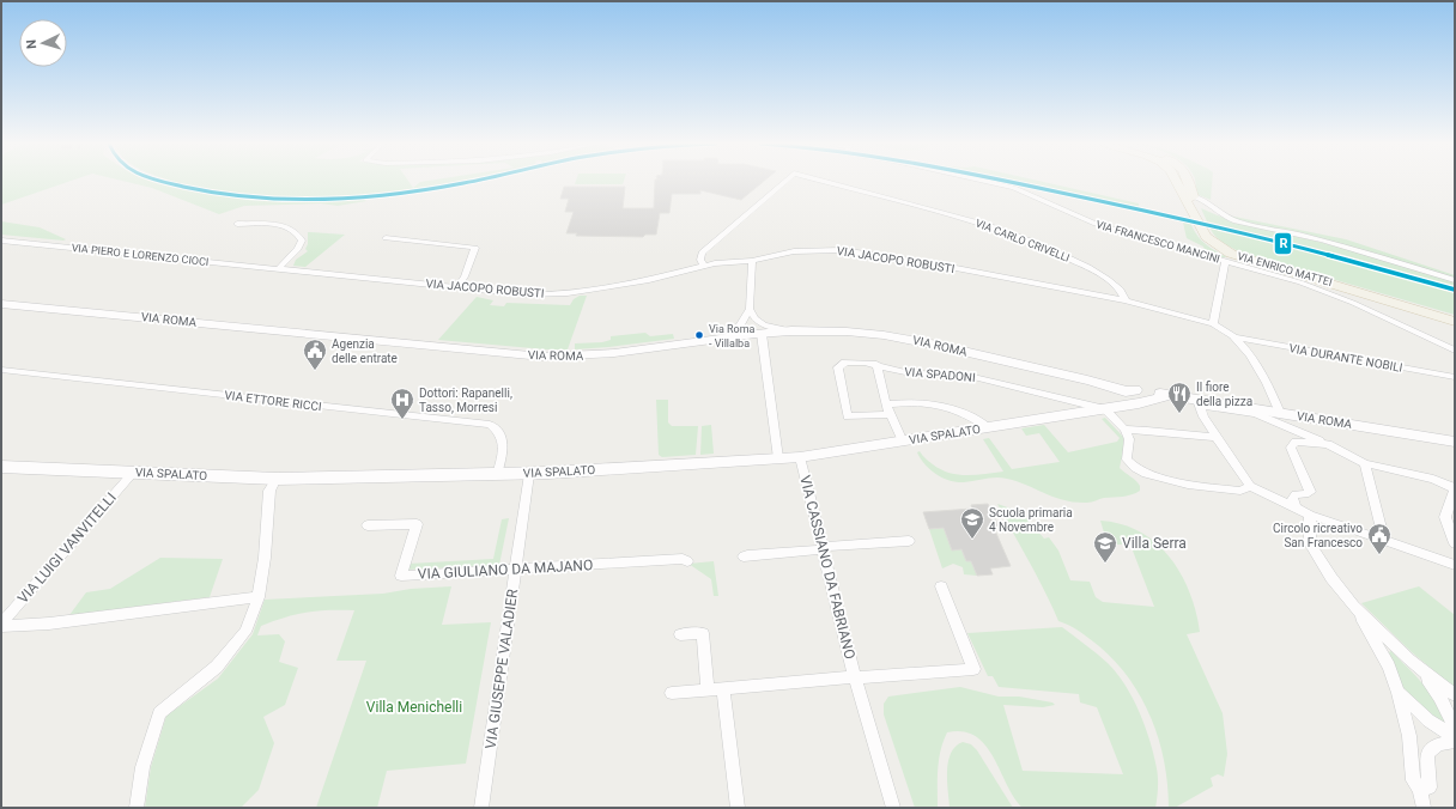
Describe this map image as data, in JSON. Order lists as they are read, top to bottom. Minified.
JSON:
{"streets":{"main road":["VIA ENRICO MATTEI","VIA ROMA","VIA SPALATO"],"street":["VIA CARLO CRIVELLI","VIA FRANCESCO MANCINI","VIA PIERO E LORENZO CIOCI","VIA JACOPO ROBUSTI","VIA DURANTE NOBILI","VIA SPADONI","VIA ETTORE RICCI","VIA LUIGI VANVITELLI","VIA CASSIANO DA FABRIANO","VIA GIULIANO DA MAJANO","VIA GIUSEPPE VALADIER"]},"crossings":[["VIA CARLO CRIVELLI","VIA JACOPO ROBUSTI"],["VIA FRANCESCO MANCINI","VIA JACOPO ROBUSTI"],["VIA PIERO E LORENZO CIOCI","VIA JACOPO ROBUSTI"],["VIA JACOPO ROBUSTI","VIA ROMA"],["VIA JACOPO ROBUSTI","VIA DURANTE NOBILI"],["VIA ROMA","VIA SPALATO"],["VIA SPADONI","VIA SPALATO"],["VIA ETTORE RICCI","VIA SPALATO"],["VIA SPALATO","VIA LUIGI VANVITELLI"],["VIA SPALATO","VIA CASSIANO DA FABRIANO"],["VIA SPALATO","VIA GIUSEPPE VALADIER"],["VIA GIULIANO DA MAJANO","VIA GIUSEPPE VALADIER"]],"parks":["Villa Menichelli"],"places":{"other":["Via Roma - Villalba"],"public building":["Agenzia delle entrate","Circolo ricreativo San Francesco"],"restaurant":["Il fiore della pizza"],"hospital":["Dottori: Rapanelli, Tasso, Morresi"],"school or university":["Scuola primaria 4 Novembre","Villa Serra"]},"lines":["transit line R"],"north":"left"}
